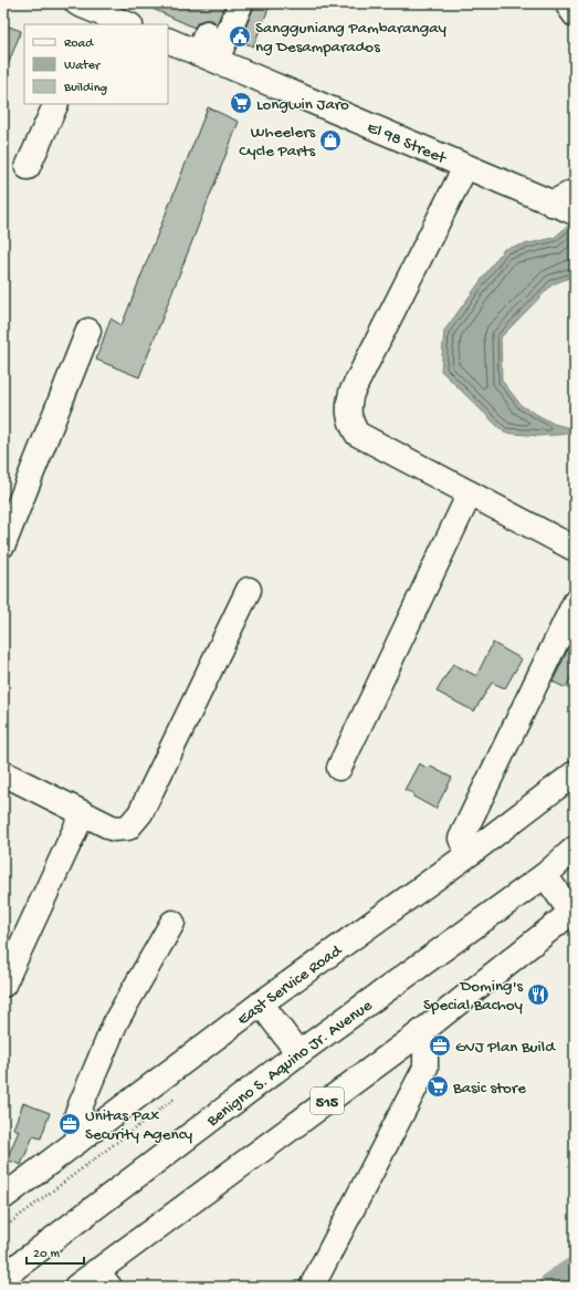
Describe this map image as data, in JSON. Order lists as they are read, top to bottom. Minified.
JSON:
{"streets":{"main road":["El 98 Street","East Service Road","Benigno S. Aquino Jr. Avenue","515"]},"places":{"public building":["Sangguniang Pambarangay ng Desamparados"],"supermarket":["Longwin Jaro","Basic store"],"shop":["Wheelers Cycle Parts"],"restaurant":["Doming's Special Bachoy"],"office":["GVJ Plan Build","Unitas Pax Security Agency"]},"legend":["Road","Water","Building"],"scale_bar":"20 m"}
